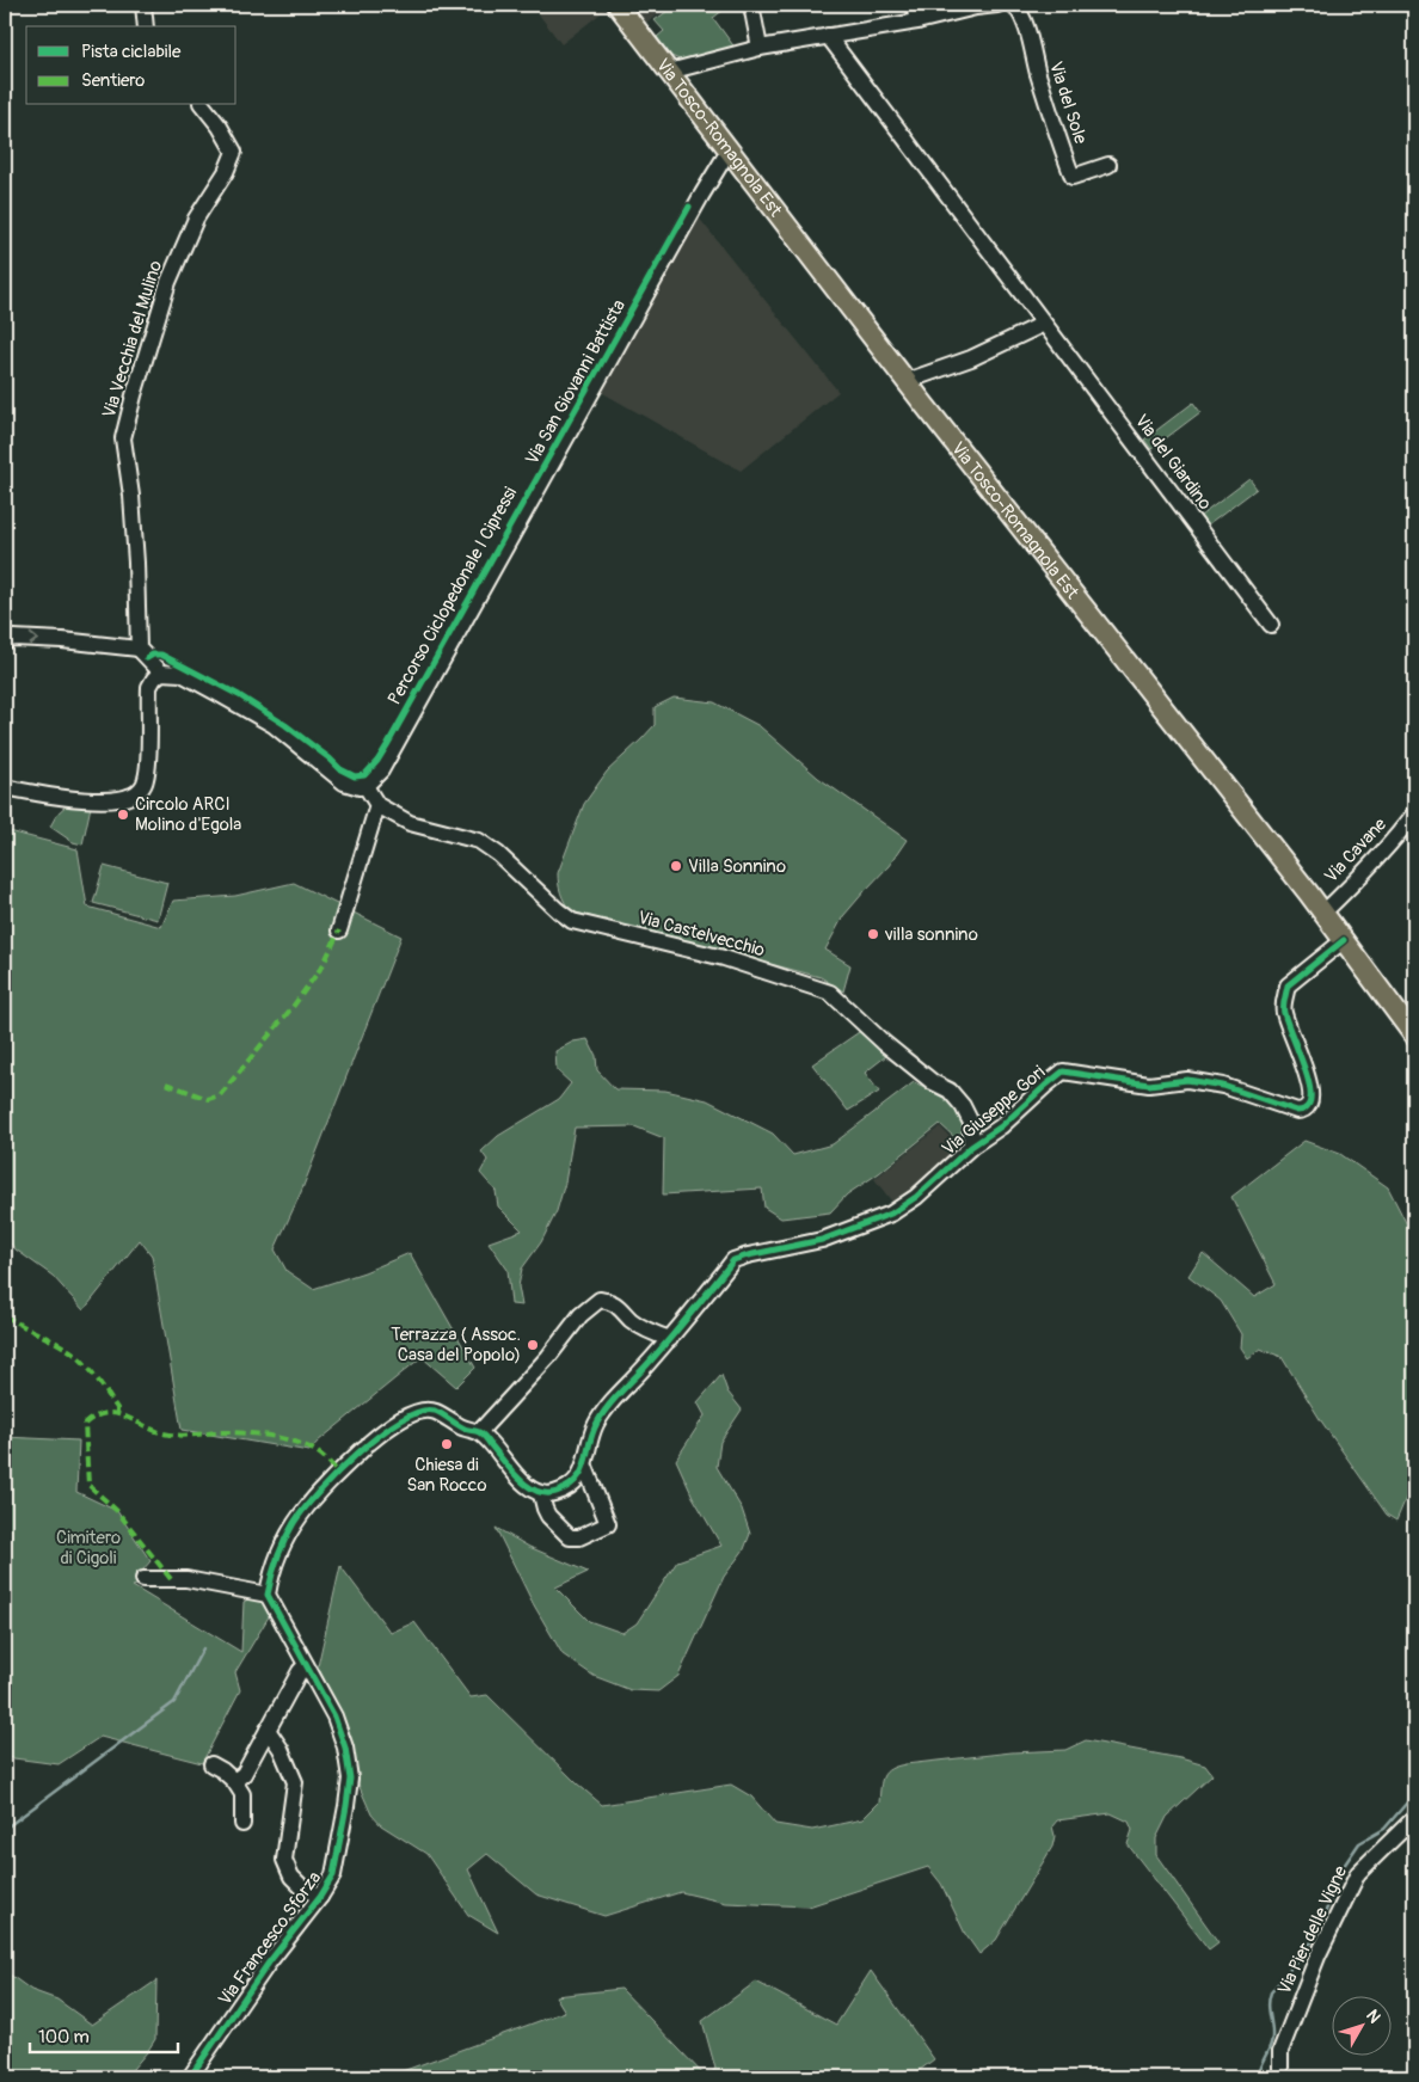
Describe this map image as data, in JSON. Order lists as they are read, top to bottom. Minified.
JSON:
{"streets":{"main road":["Via Tosco-Romagnola Est"],"street":["Via del Sole","Via Vecchia del Mulino","Via San Giovanni Battista","Via del Giardino","Via Cavane","Via Castelvecchio","Via Giuseppe Gori","Via Pier delle Vigne","Via Francesco Sforza"],"cycle path":["Percorso Ciclopedonale I Cipressi"]},"crossings":[["Via Tosco-Romagnola Est","Via San Giovanni Battista"],["Via Tosco-Romagnola Est","Via Cavane"],["Via Tosco-Romagnola Est","Via Giuseppe Gori"],["Via San Giovanni Battista","Via Castelvecchio"],["Via Castelvecchio","Via Giuseppe Gori"]],"parks":["Cimitero di Cigoli"],"places":["Circolo ARCI Molino d'Egola","Villa Sonnino","villa sonnino","Terrazza ( Assoc. Casa del Popolo)","Chiesa di San Rocco"],"legend":["Pista ciclabile","Sentiero"],"scale_bar":"100 m","north":"top right"}
